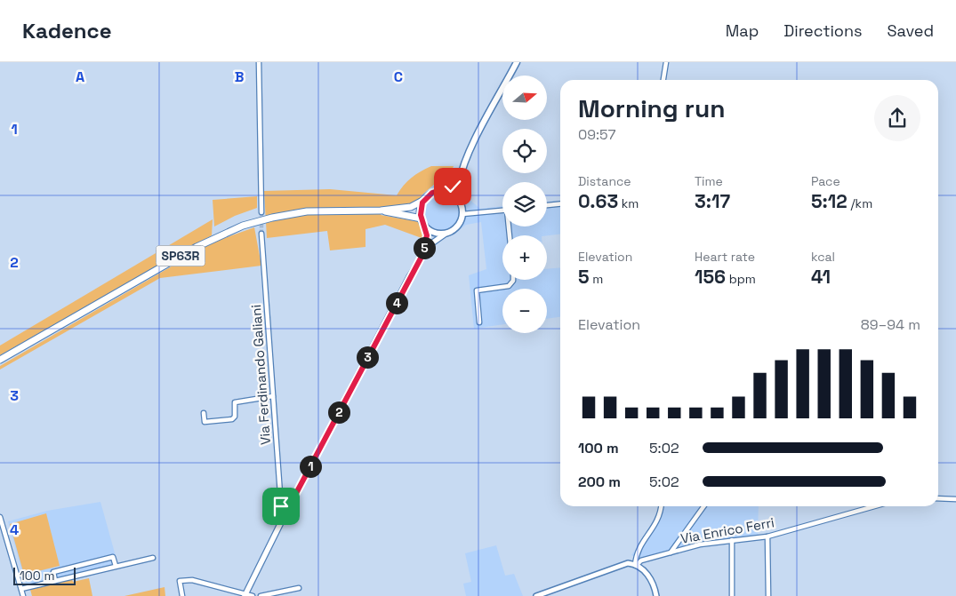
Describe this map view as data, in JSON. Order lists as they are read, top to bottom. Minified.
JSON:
{"streets":{"highway":["SP63R"],"street":["Via Ferdinando Galiani","Via Enrico Ferri"]},"scale_bar":"100 m","north":"right","page":{"header":"Kadence","nav":["Map","Directions","Saved"],"map_buttons":["+","−"],"heading":["Morning run","09:57"],"stats":[["Distance","0.63 km"],["Time","3:17"],["Pace","5:12 /km"],["Elevation","5 m"],["Heart rate","156 bpm"],["kcal","41"]],"pins":["5","4","3","2","1"],"chart":["Elevation","89–94 m"],"list":[{"name":"100 m","note":"5:02"},{"name":"200 m","note":"5:02"}],"scale":"100 m"},"grid":{"columns":["A","B","C"],"rows":["1","2","3","4"]}}
